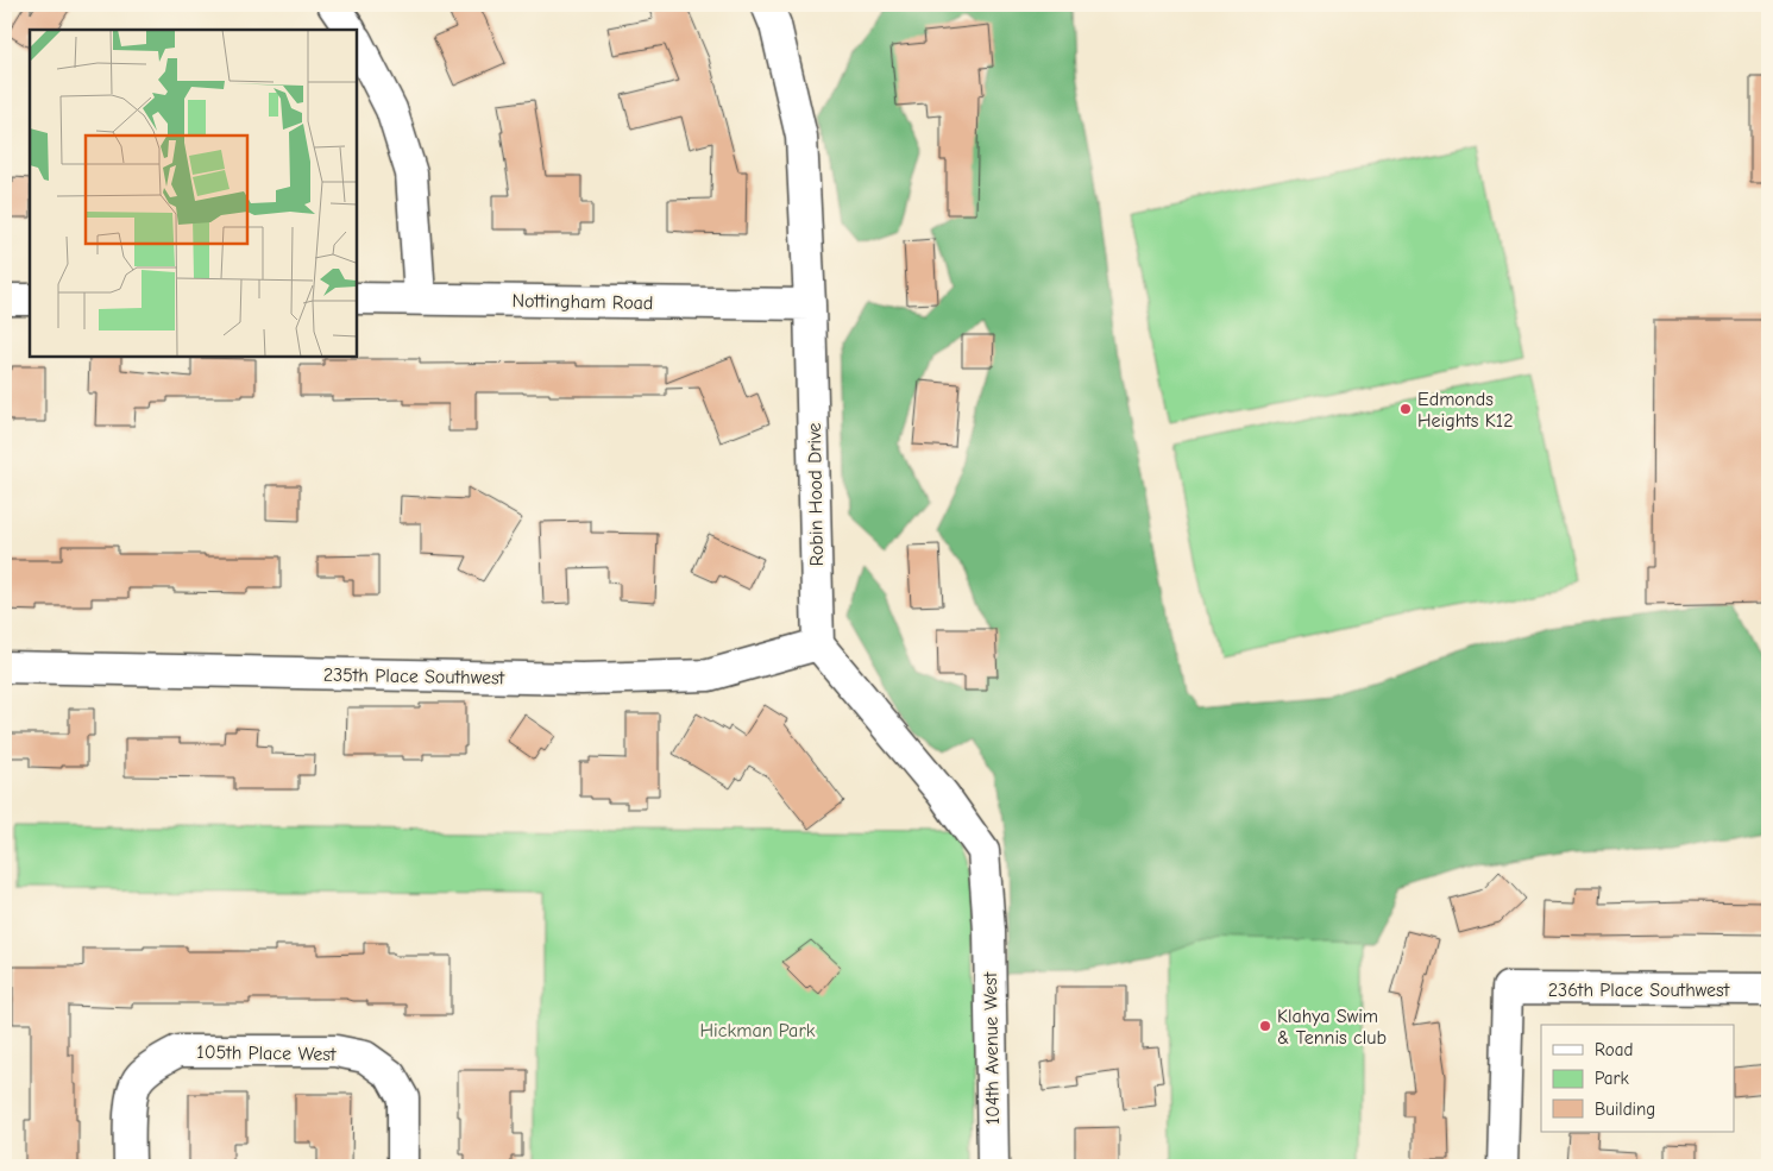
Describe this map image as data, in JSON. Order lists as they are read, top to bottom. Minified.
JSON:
{"streets":{"street":["Nottingham Road","Robin Hood Drive","235th Place Southwest","236th Place Southwest","104th Avenue West","105th Place West"]},"crossings":[["Nottingham Road","Robin Hood Drive"],["Robin Hood Drive","235th Place Southwest"],["Robin Hood Drive","104th Avenue West"],["235th Place Southwest","104th Avenue West"]],"parks":["Hickman Park"],"places":["Edmonds Heights K12","Klahya Swim & Tennis club"],"legend":["Road","Park","Building"]}
